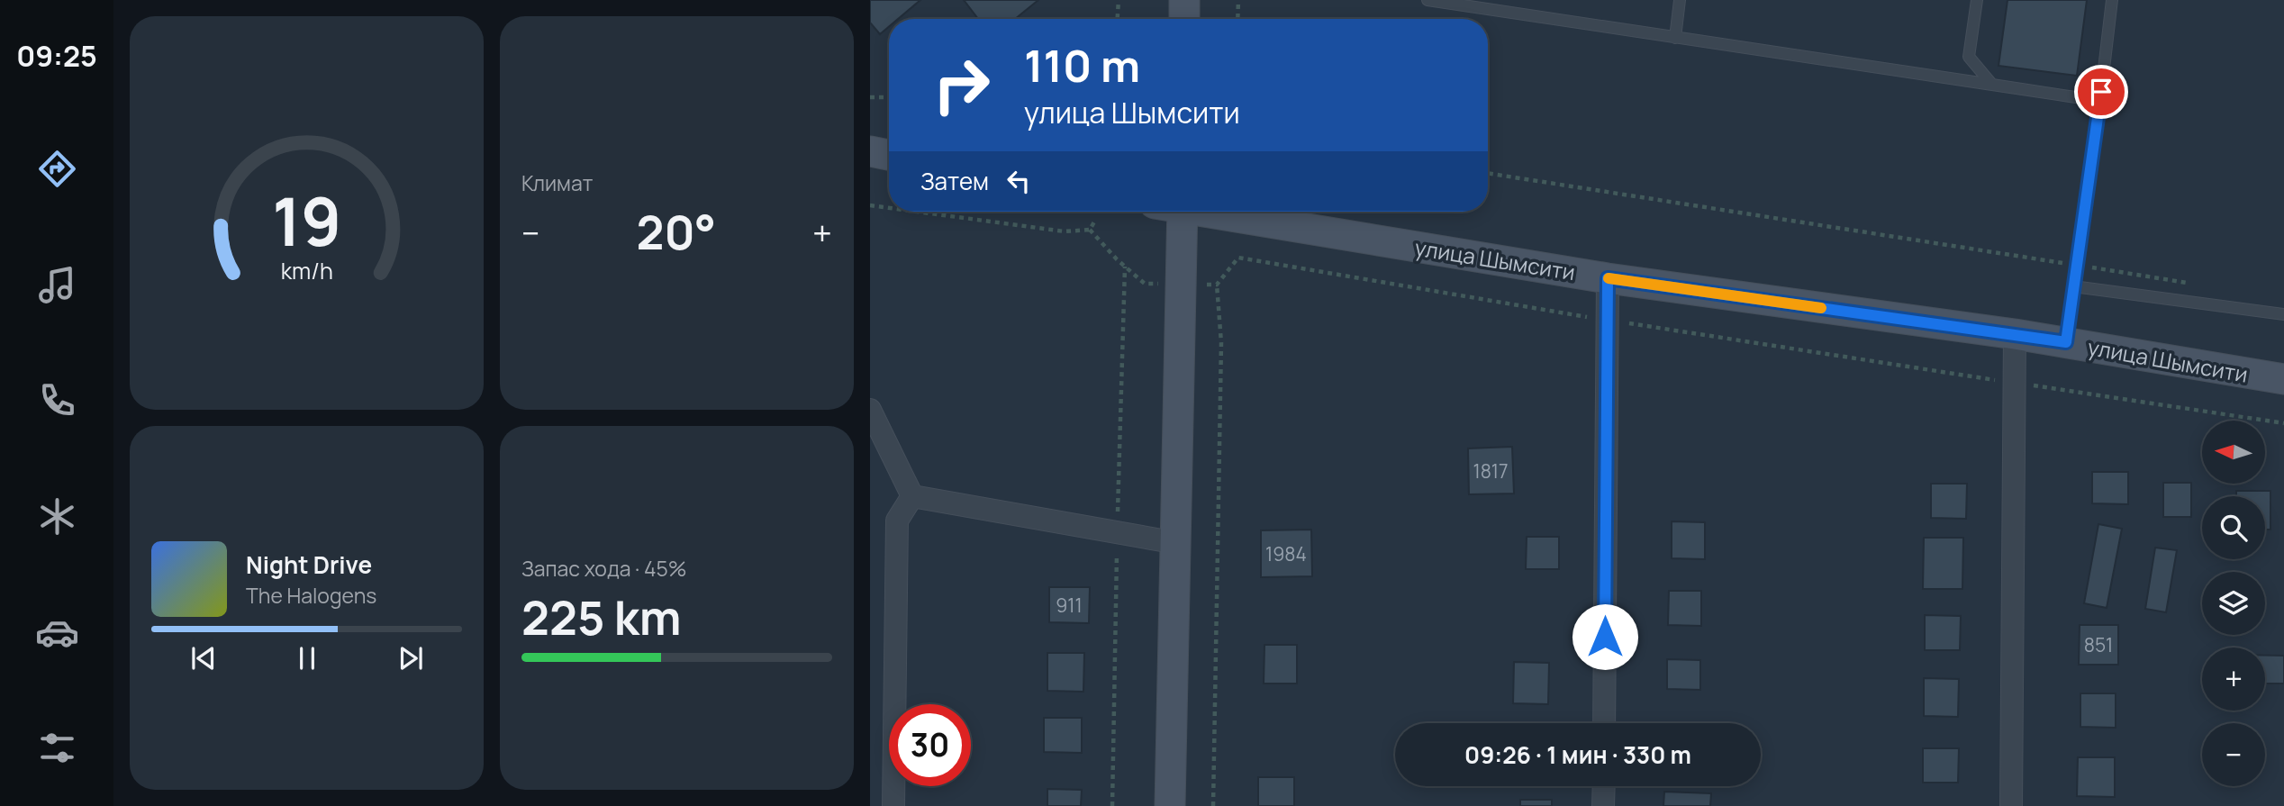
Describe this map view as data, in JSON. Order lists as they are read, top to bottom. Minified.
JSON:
{"streets":{"main road":["улица Шымсити"]},"house_numbers":["1817","1984","911","851"],"north":"left","page":{"tabs":"09:25","tile":["Климат",["Запас хода · 45%","225 km"]],"turn":["110 m","улица Шымсити"],"then":"Затем","heat":["−","20°","+"],"map_buttons":["+","−"],"song":["Night Drive","The Halogens"],"limit":"30","trip":"09:26 · 1 мин · 330 m","gauge":["19","km/h"]}}
